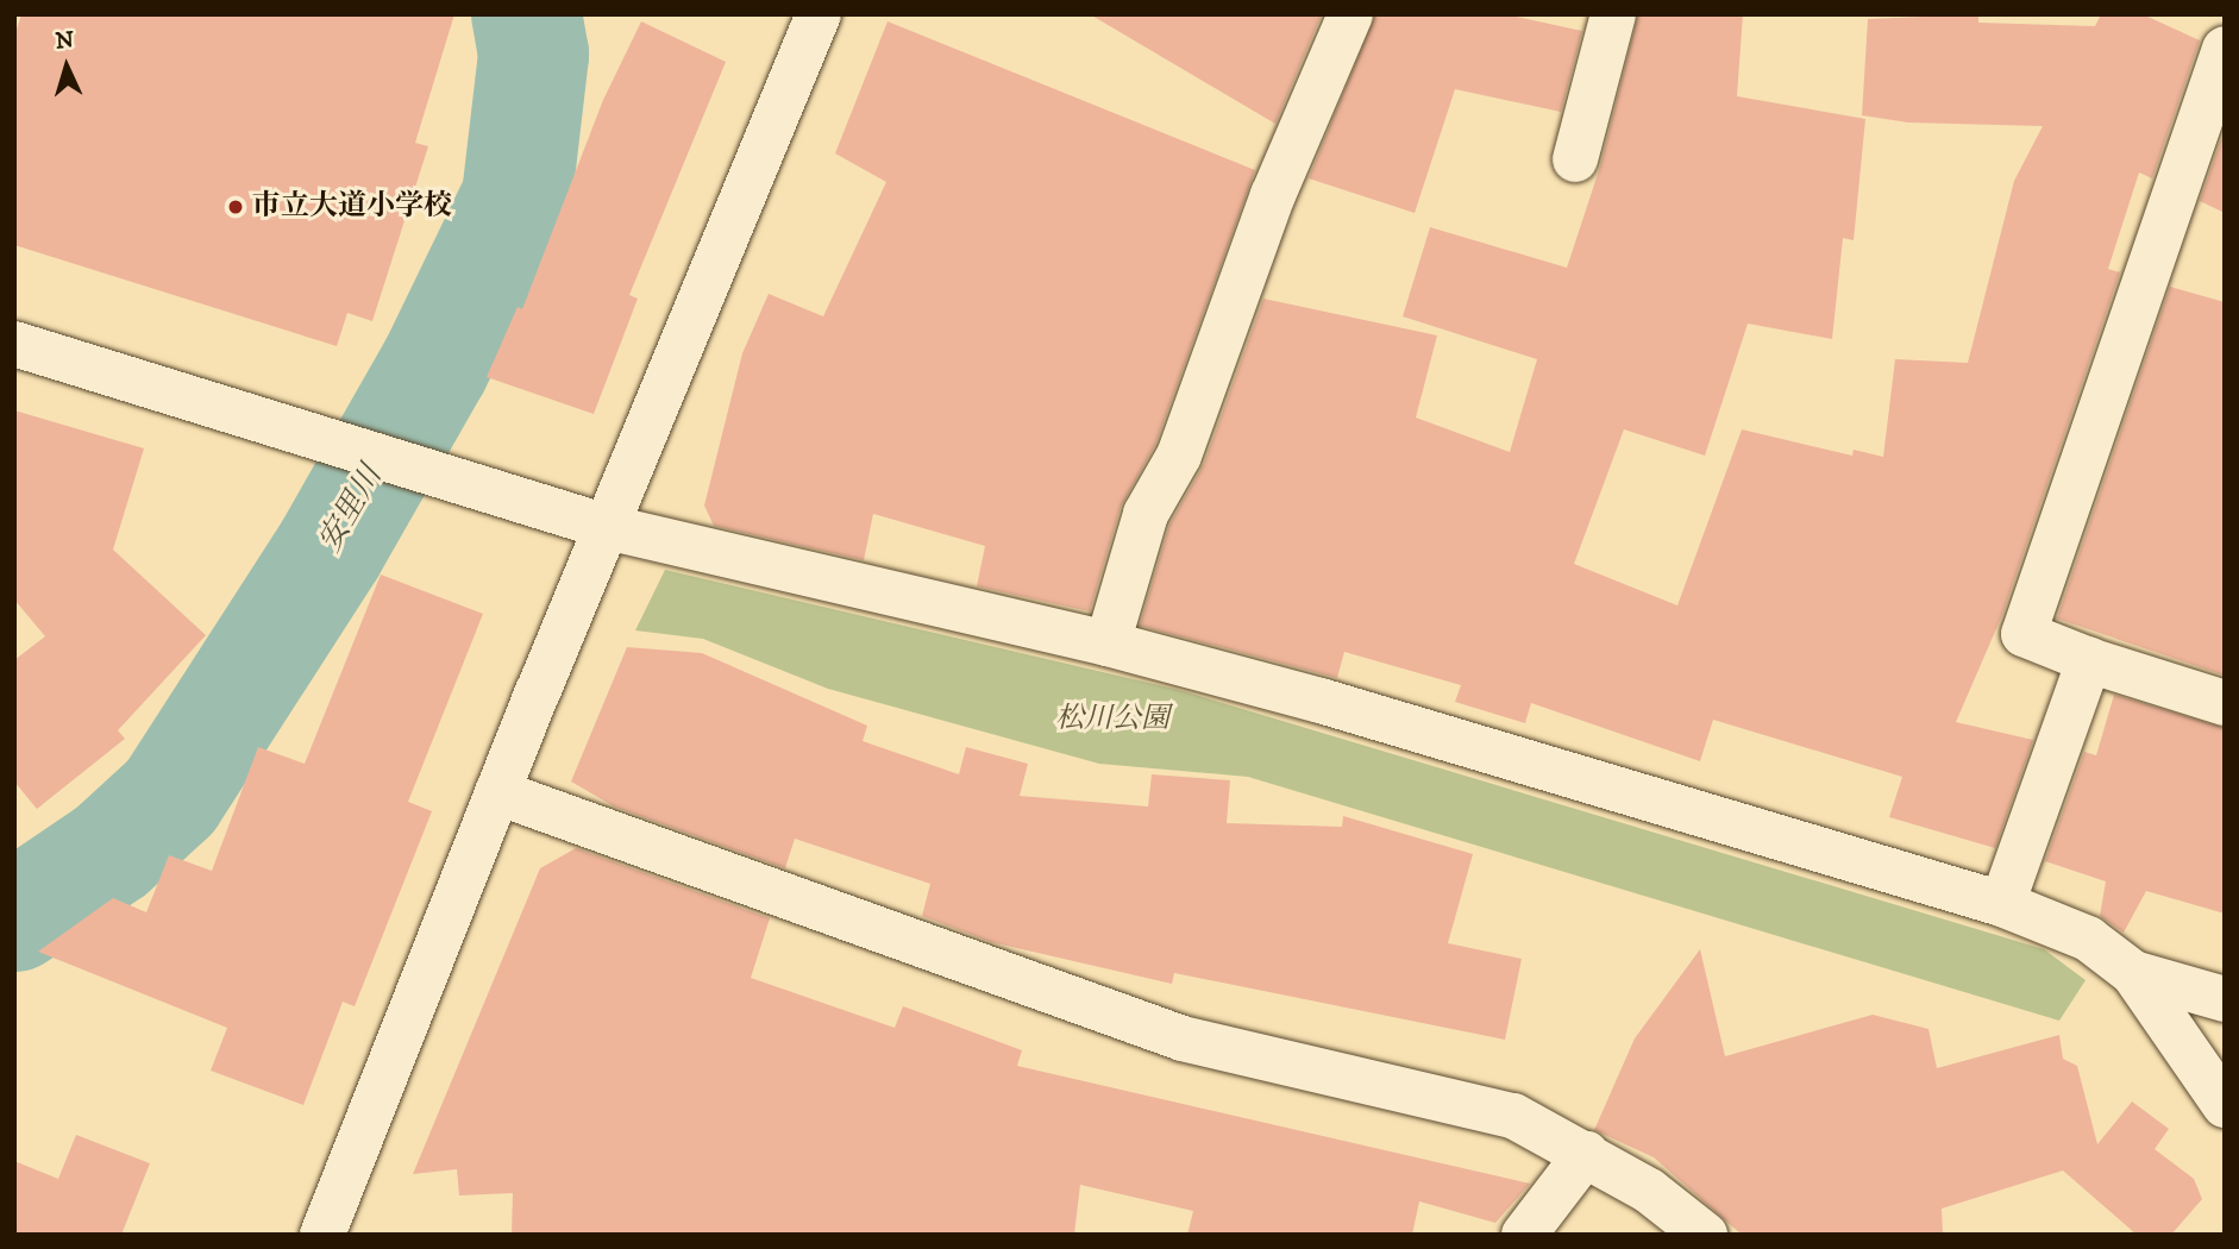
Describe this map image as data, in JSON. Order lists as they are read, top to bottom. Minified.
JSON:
{"water":["安里川"],"parks":["松川公園"],"places":["市立大道小学校"],"north":"top"}
